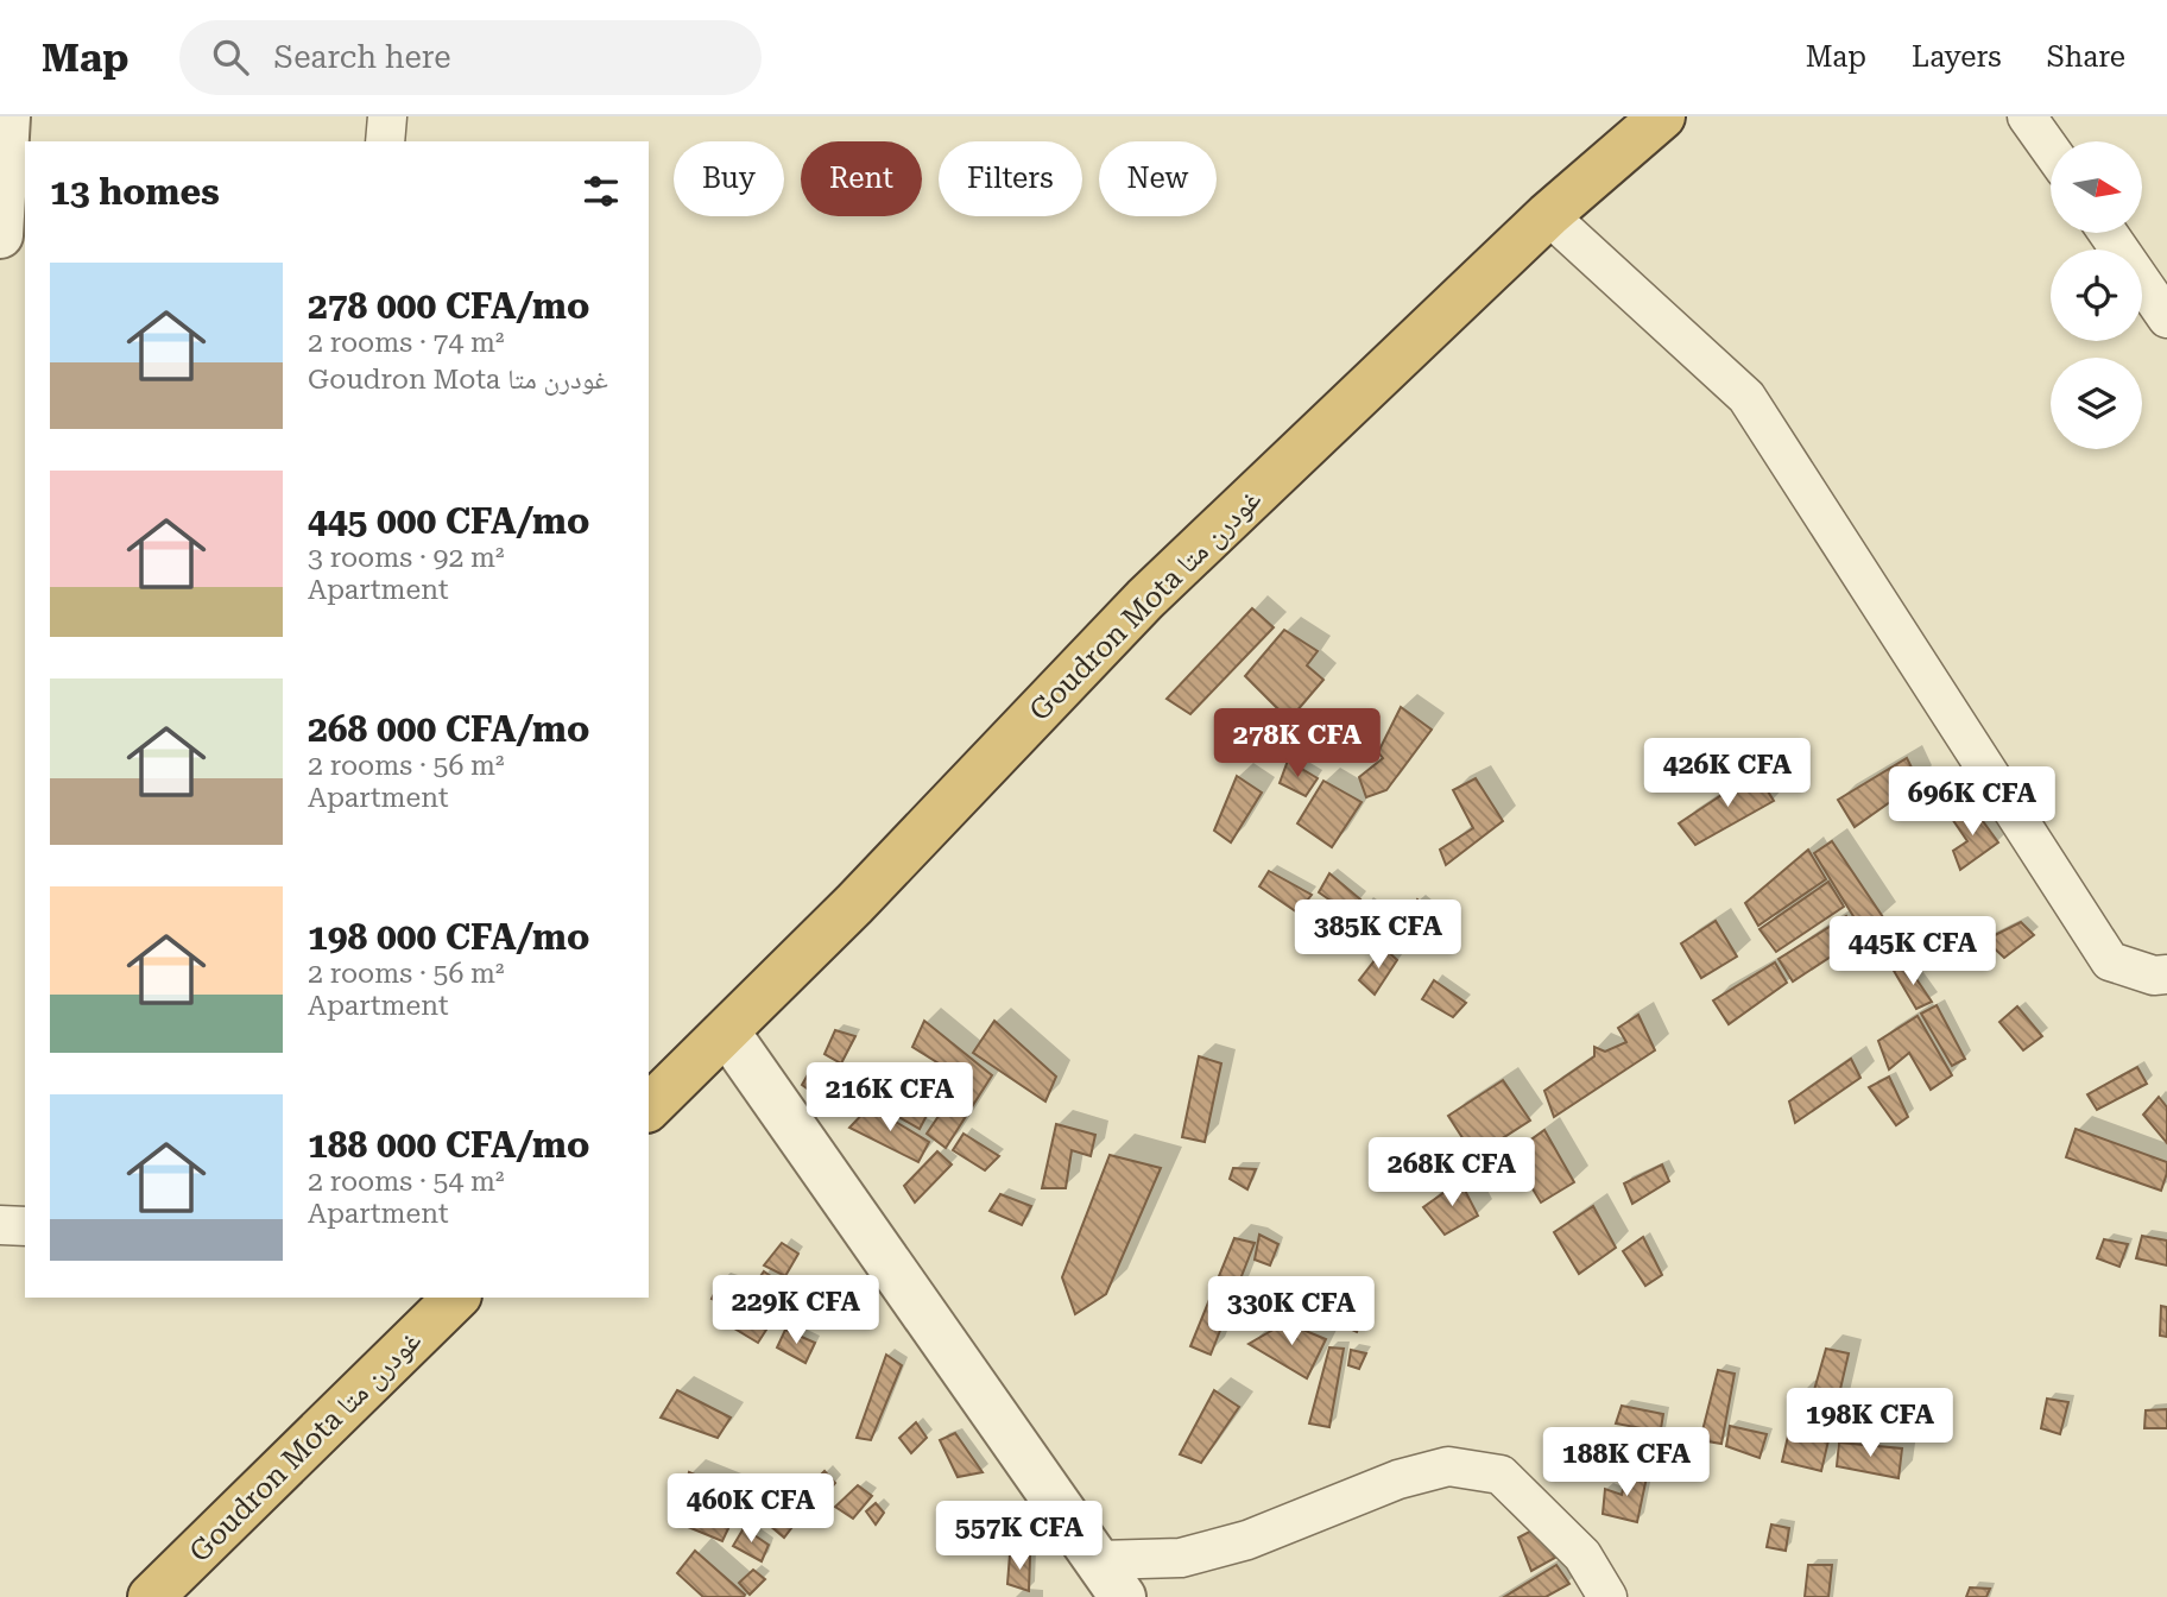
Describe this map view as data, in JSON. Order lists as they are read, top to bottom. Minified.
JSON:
{"streets":{"highway":["Goudron Mota غودرن متا"]},"north":"right","page":{"header":"Map","search":"Search here","nav":["Map","Layers","Share"],"chip":["Buy","Rent","Filters","New"],"heading":"13 homes","list":[{"name":"278 000 CFA/mo","note":"2 rooms · 74 m² · Goudron Mota غودرن متا"},{"name":"445 000 CFA/mo","note":"3 rooms · 92 m² · Apartment"},{"name":"268 000 CFA/mo","note":"2 rooms · 56 m² · Apartment"},{"name":"198 000 CFA/mo","note":"2 rooms · 56 m² · Apartment"},{"name":"188 000 CFA/mo","note":"2 rooms · 54 m² · Apartment"}],"price":["278K CFA","426K CFA","696K CFA","385K CFA","445K CFA","216K CFA","268K CFA","229K CFA","330K CFA","198K CFA","188K CFA","460K CFA","557K CFA"]}}
